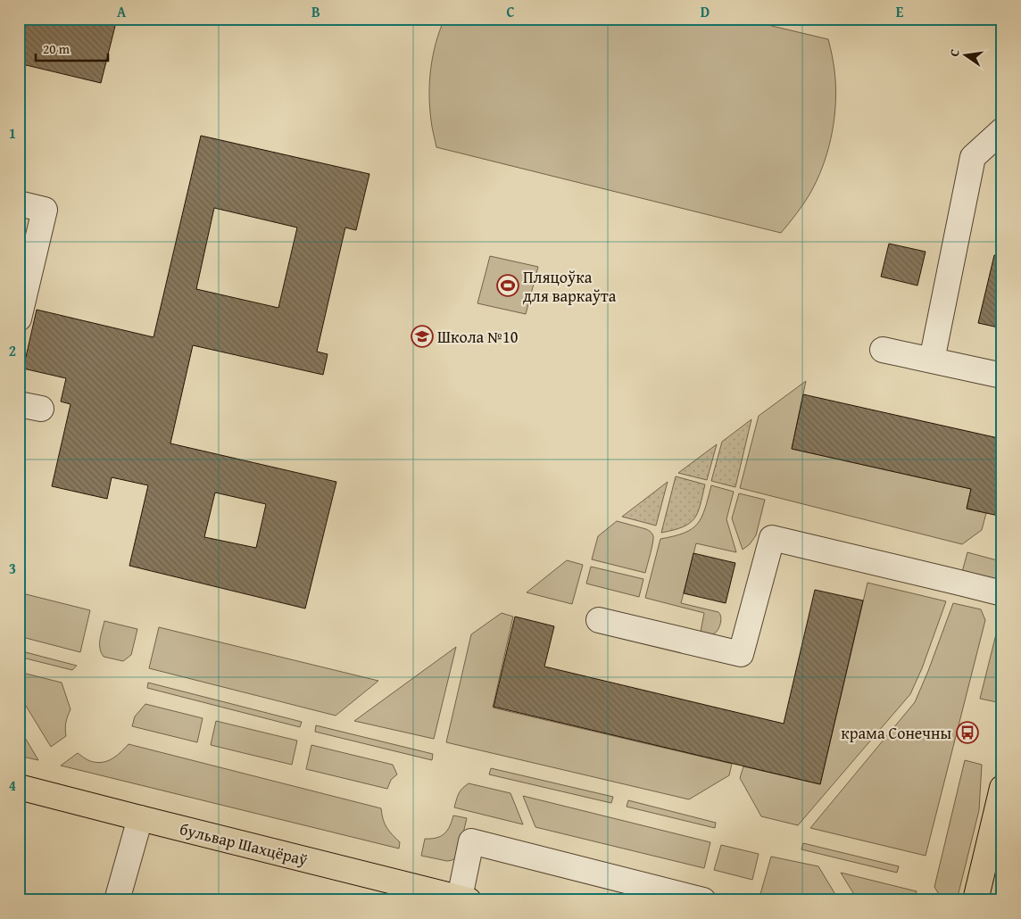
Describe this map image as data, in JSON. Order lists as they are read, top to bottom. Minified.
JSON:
{"streets":{"main road":["бульвар Шахцёраў"]},"places":{"sports":["Пляцоўка для варкаўта"],"school or university":["Школа №10"],"bus stop":["крама Сонечны"]},"scale_bar":"20 m","north":"left","grid":{"columns":["A","B","C","D","E"],"rows":["1","2","3","4"]}}
